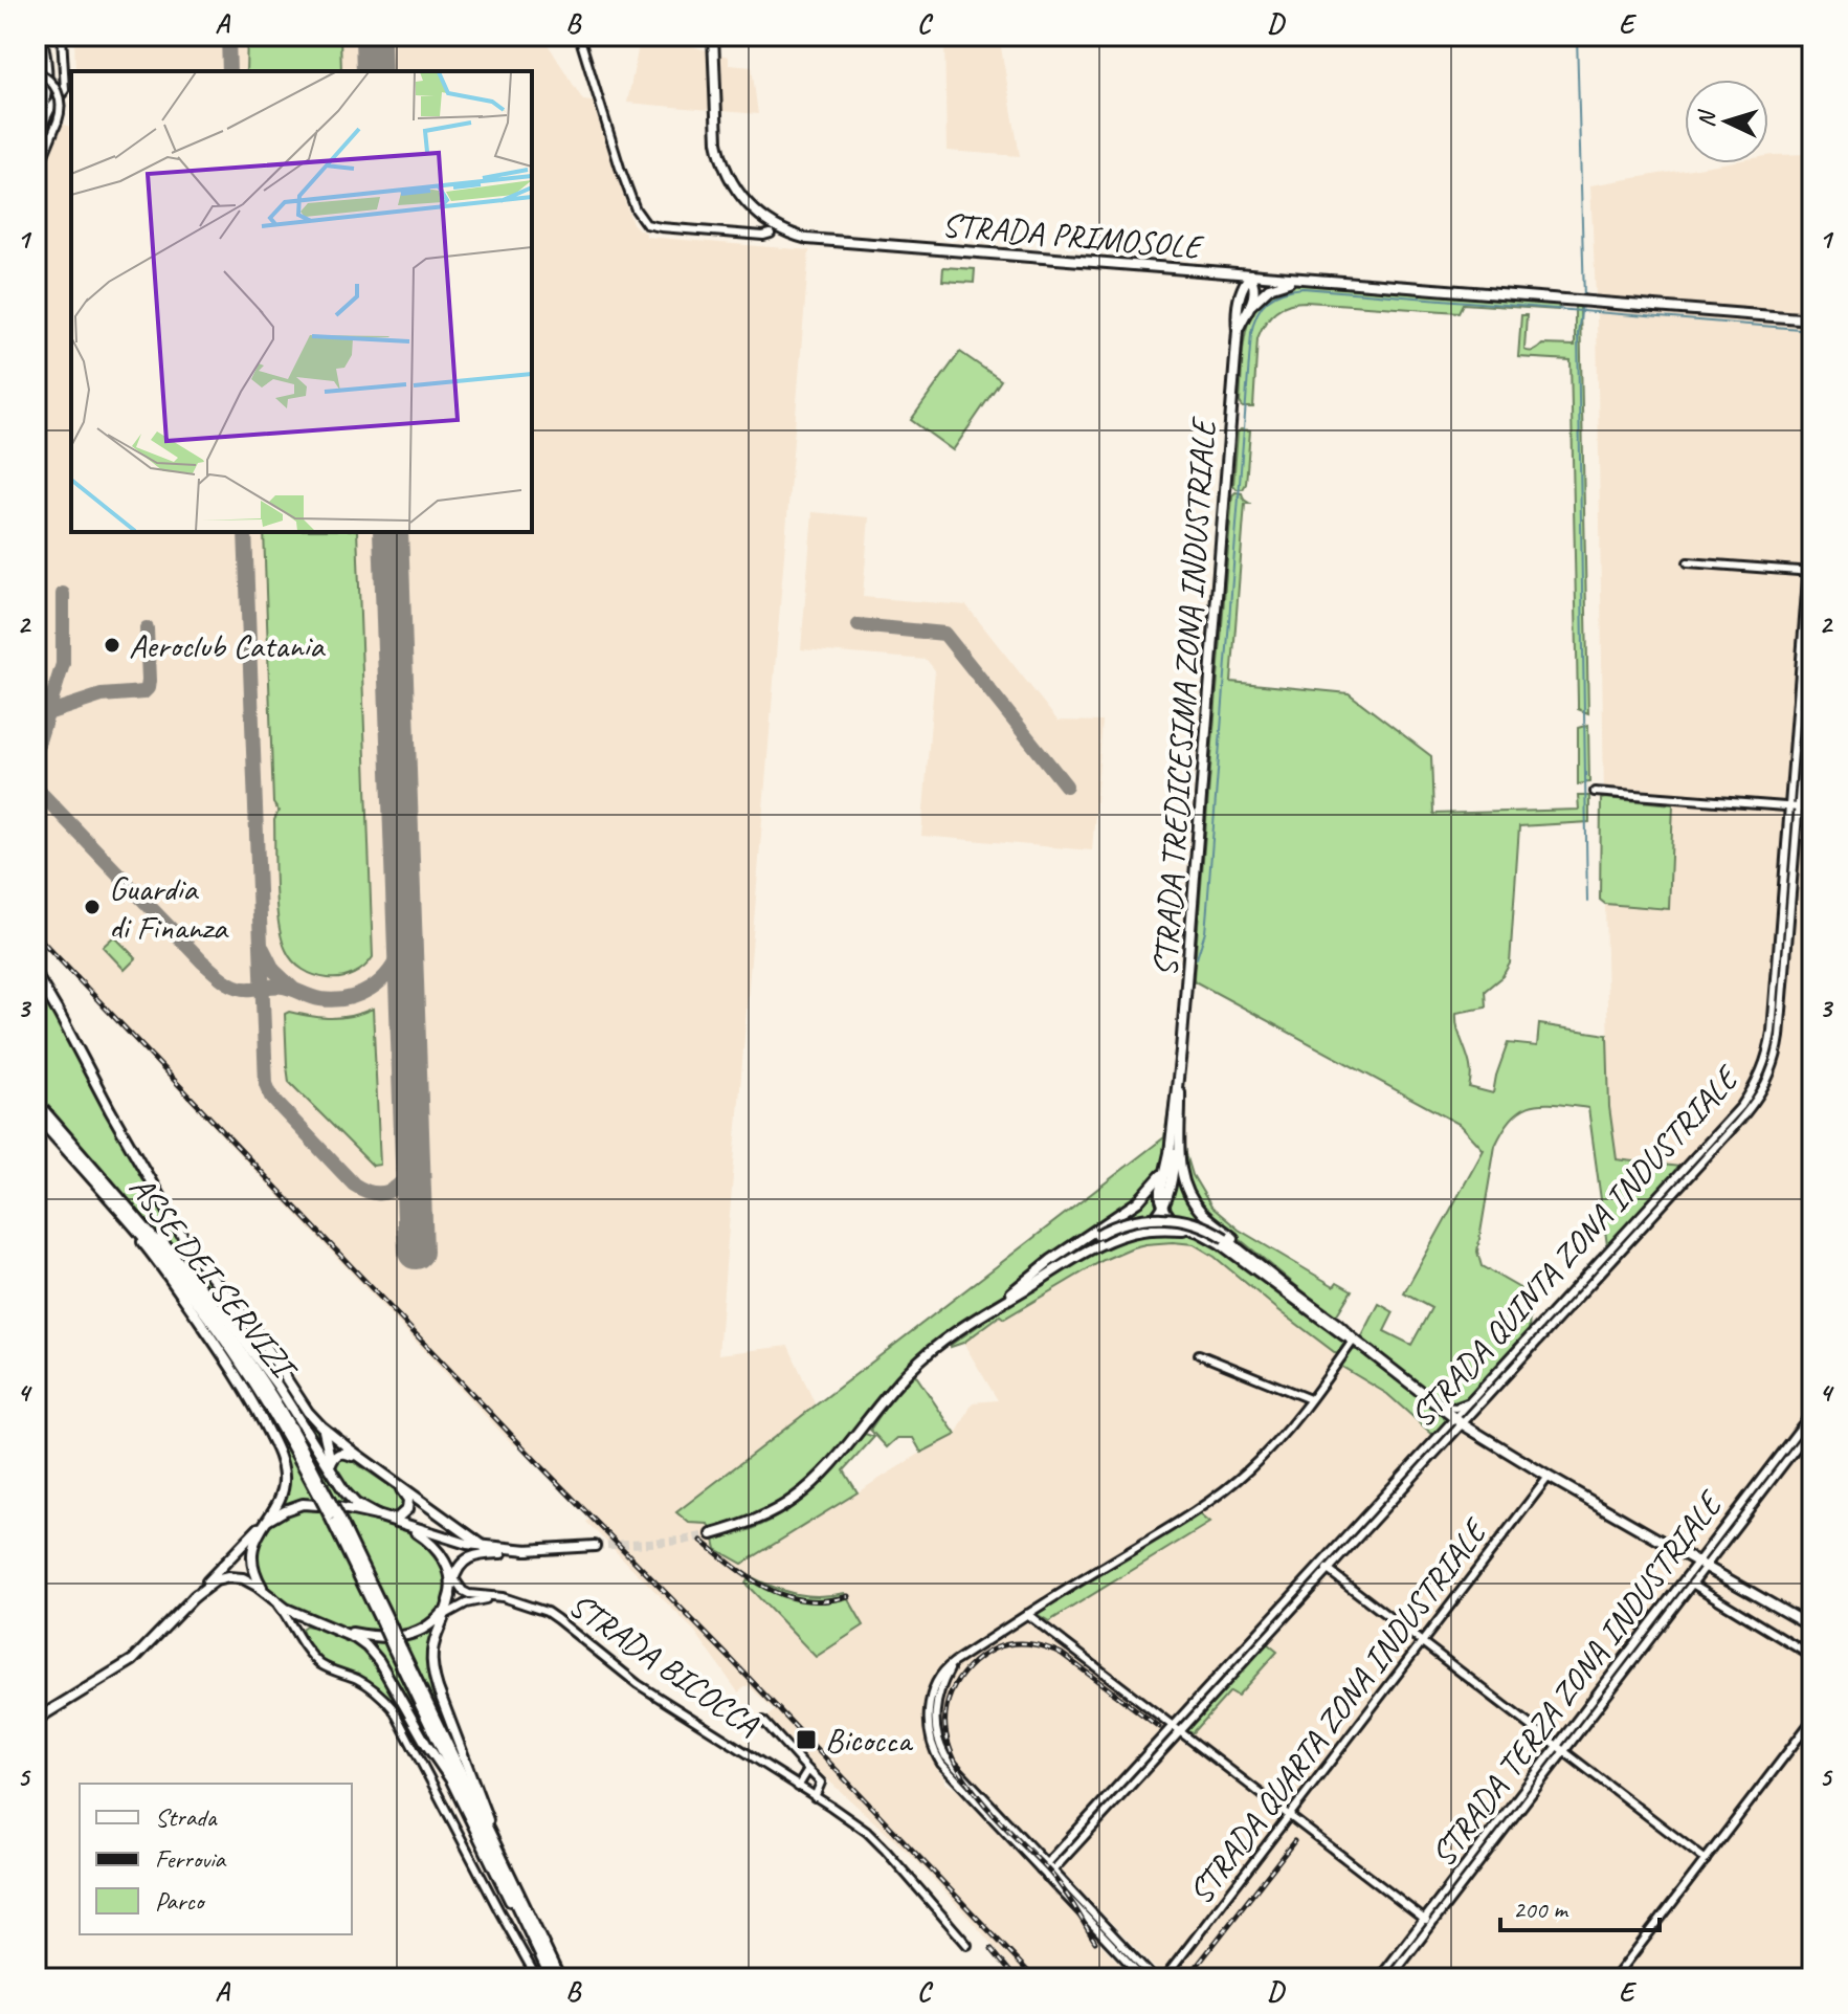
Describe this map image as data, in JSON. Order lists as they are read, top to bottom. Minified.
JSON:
{"streets":{"main road":["STRADA PRIMOSOLE","STRADA TREDICESIMA ZONA INDUSTRIALE","ASSE DEI SERVIZI"],"street":["STRADA QUINTA ZONA INDUSTRIALE","STRADA BICOCCA","STRADA TERZA ZONA INDUSTRIALE","STRADA QUARTA ZONA INDUSTRIALE"]},"places":{"other":["Aeroclub Catania","Guardia di Finanza"],"transit":["Bicocca"]},"legend":["Strada","Ferrovia","Parco"],"scale_bar":"200 m","north":"left","grid":{"columns":["A","B","C","D","E"],"rows":["1","2","3","4","5"]}}
